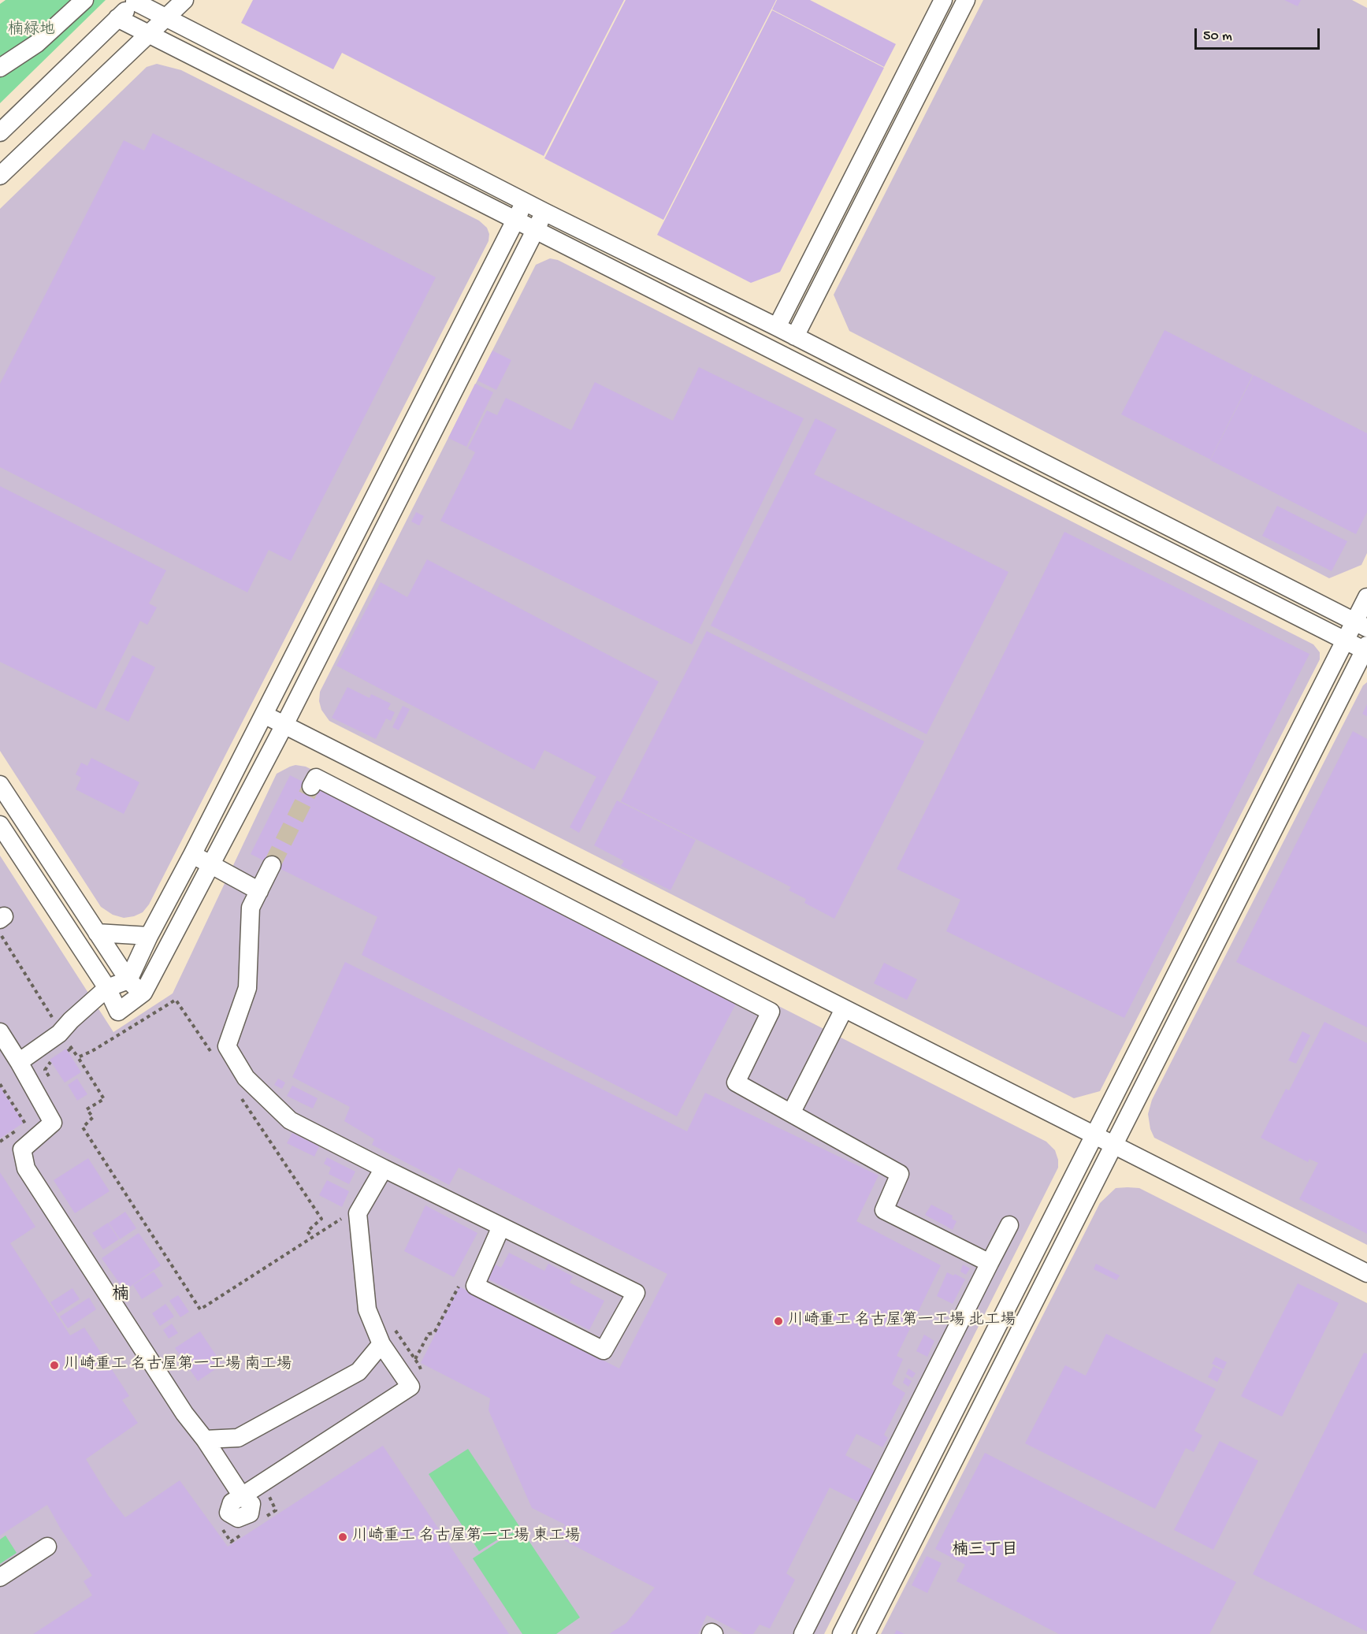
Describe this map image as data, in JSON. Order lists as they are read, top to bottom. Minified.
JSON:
{"districts":["楠","楠三丁目"],"parks":["楠緑地"],"places":["川崎重工 名古屋第一工場 北工場","川崎重工 名古屋第一工場 南工場","川崎重工 名古屋第一工場 東工場"],"scale_bar":"50 m"}
